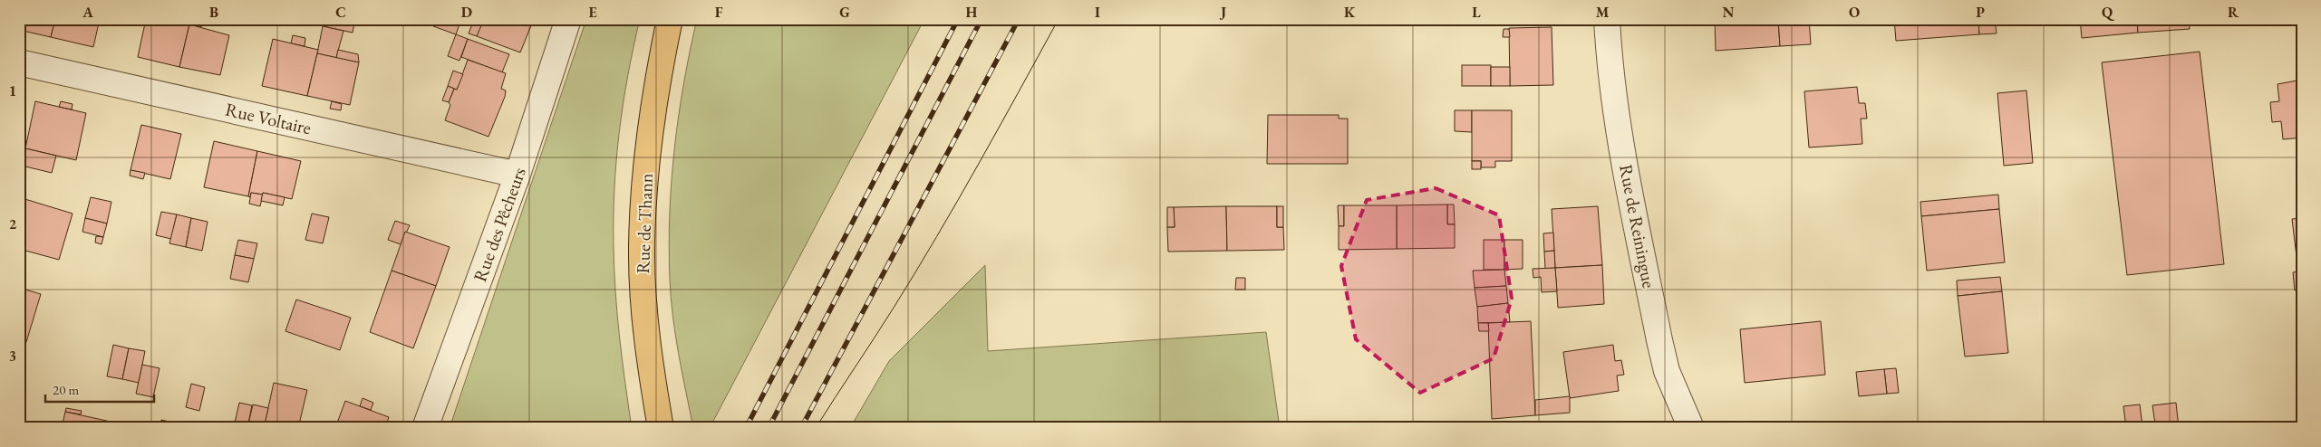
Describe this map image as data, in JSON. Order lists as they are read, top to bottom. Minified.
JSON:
{"streets":{"main road":["Rue de Thann"],"street":["Rue Voltaire","Rue des Pêcheurs","Rue de Reiningue"]},"crossings":[["Rue Voltaire","Rue des Pêcheurs"]],"scale_bar":"20 m","grid":{"columns":["A","B","C","D","E","F","G","H","I","J","K","L","M","N","O","P","Q","R"],"rows":["1","2","3"]}}
